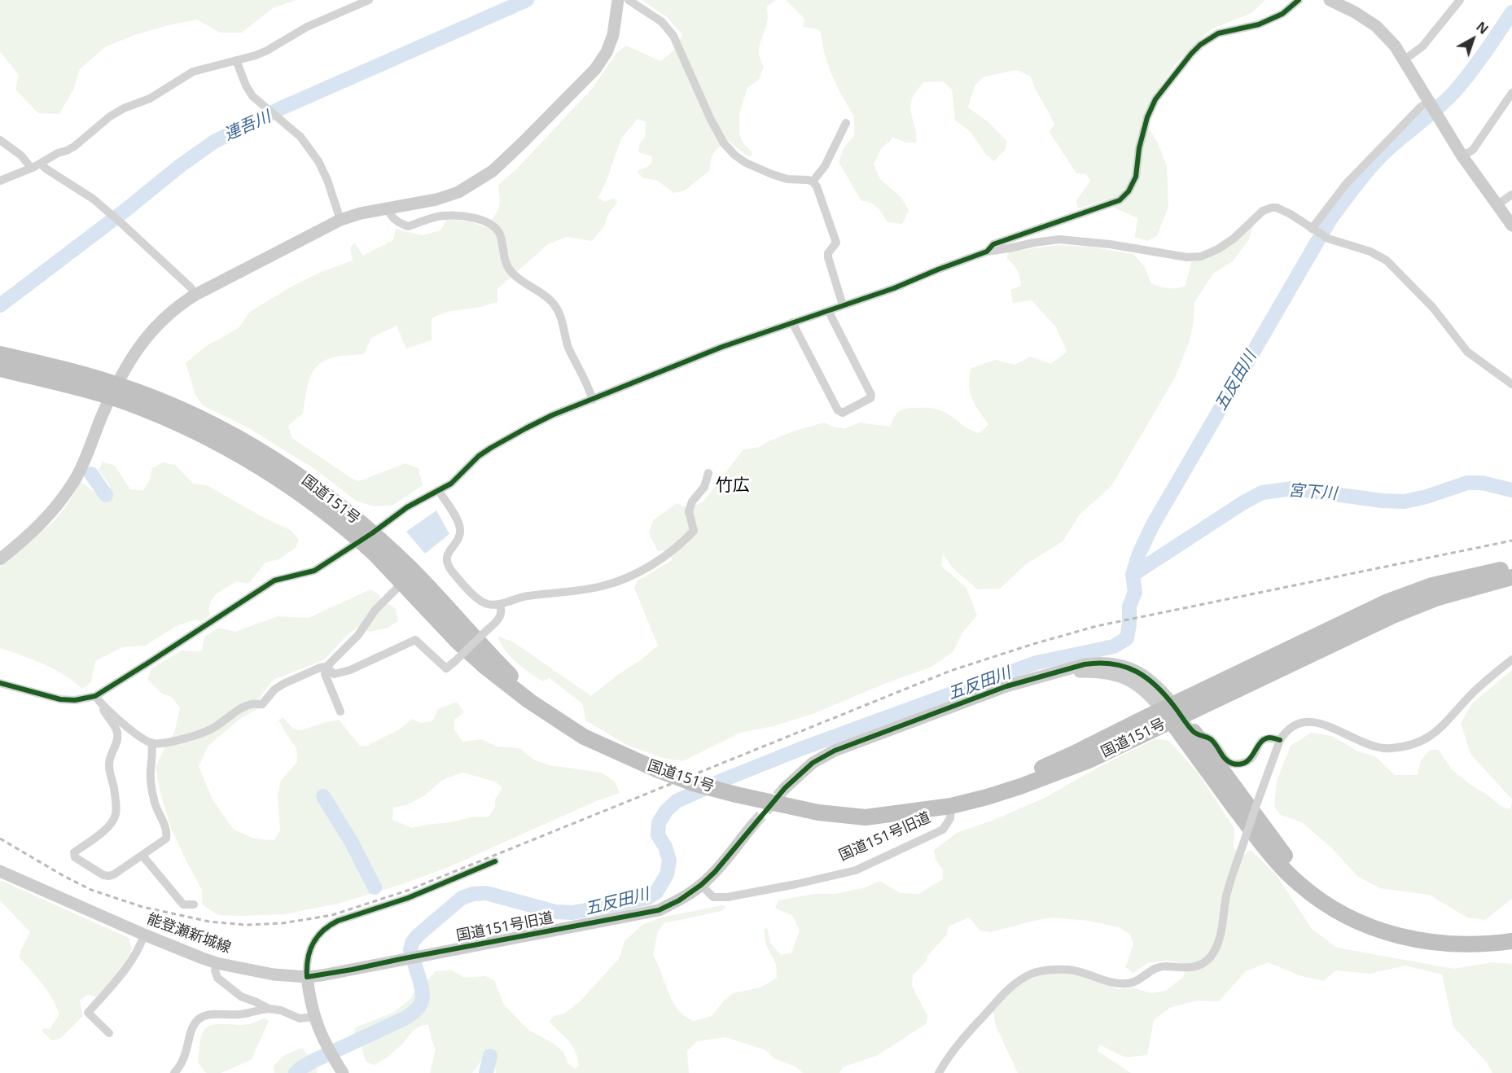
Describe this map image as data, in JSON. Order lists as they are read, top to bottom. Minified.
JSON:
{"streets":{"highway":["国道151号"],"street":["国道151号旧道","能登瀬新城線"]},"crossings":[["国道151号","国道151号旧道"],["国道151号旧道","能登瀬新城線"]],"districts":["竹広"],"water":["連吾川","五反田川","宮下川"],"north":"top right"}
